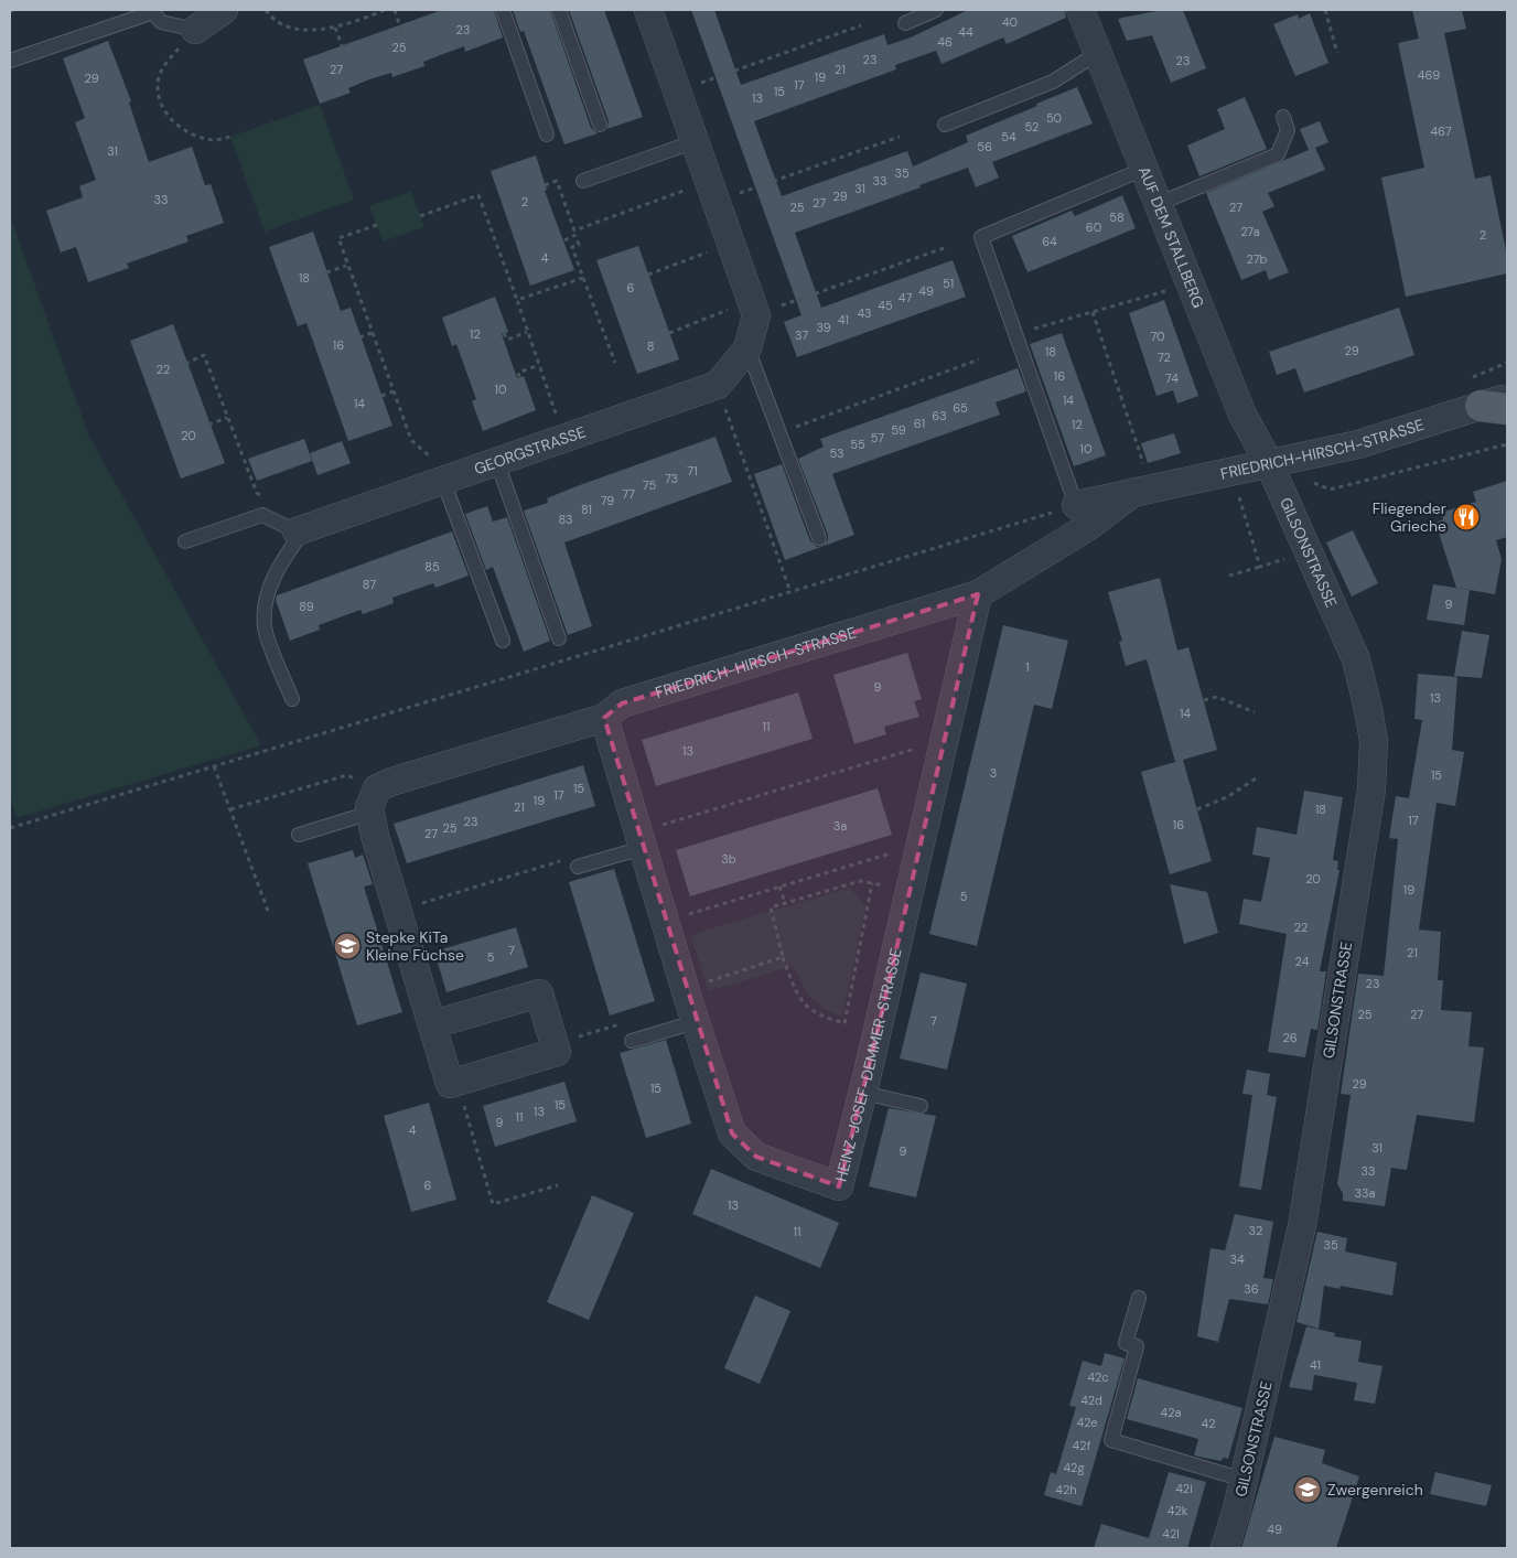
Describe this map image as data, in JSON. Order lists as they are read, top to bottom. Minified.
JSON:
{"streets":{"street":["AUF DEM STALLBERG","FRIEDRICH-HIRSCH-STRASSE","GEORGSTRASSE","GILSONSTRASSE","HEINZ-JOSEF-DEMMER-STRASSE"]},"crossings":[["AUF DEM STALLBERG","FRIEDRICH-HIRSCH-STRASSE"],["AUF DEM STALLBERG","GILSONSTRASSE"],["FRIEDRICH-HIRSCH-STRASSE","GILSONSTRASSE"],["FRIEDRICH-HIRSCH-STRASSE","HEINZ-JOSEF-DEMMER-STRASSE"]],"places":{"restaurant":["Fliegender Grieche"],"school or university":["Stepke KiTa Kleine Füchse","Zwergenreich"]},"house_numbers":["40","23","44","46","25","23","23","27","21","469","19","29","17","15","13","50","52","467","54","56","31","35","33","31","29","33","2","27","25","27","58","60","27a","2","64","4","27b","18","51","6","49","47","45","43","41","39","12","37","70","16","8","29","18","72","22","16","74","10","14","14","65","63","61","12","59","20","57","55","10","53","71","73","75","77","79","81","83","85","87","9","89","1","9","13","14","11","13","3","15","15","17","19","21","18","17","23","16","3a","25","27","3b","20","19","5","22","7","21","5","24","23","25","27","7","26","29","15","15","13","11","9","4","31","9","33","6","33a","13","32","11","35","34","36","41","42c","42d","42a","42e","42","42f","42g","42i","42h","42k","49","42l"]}
